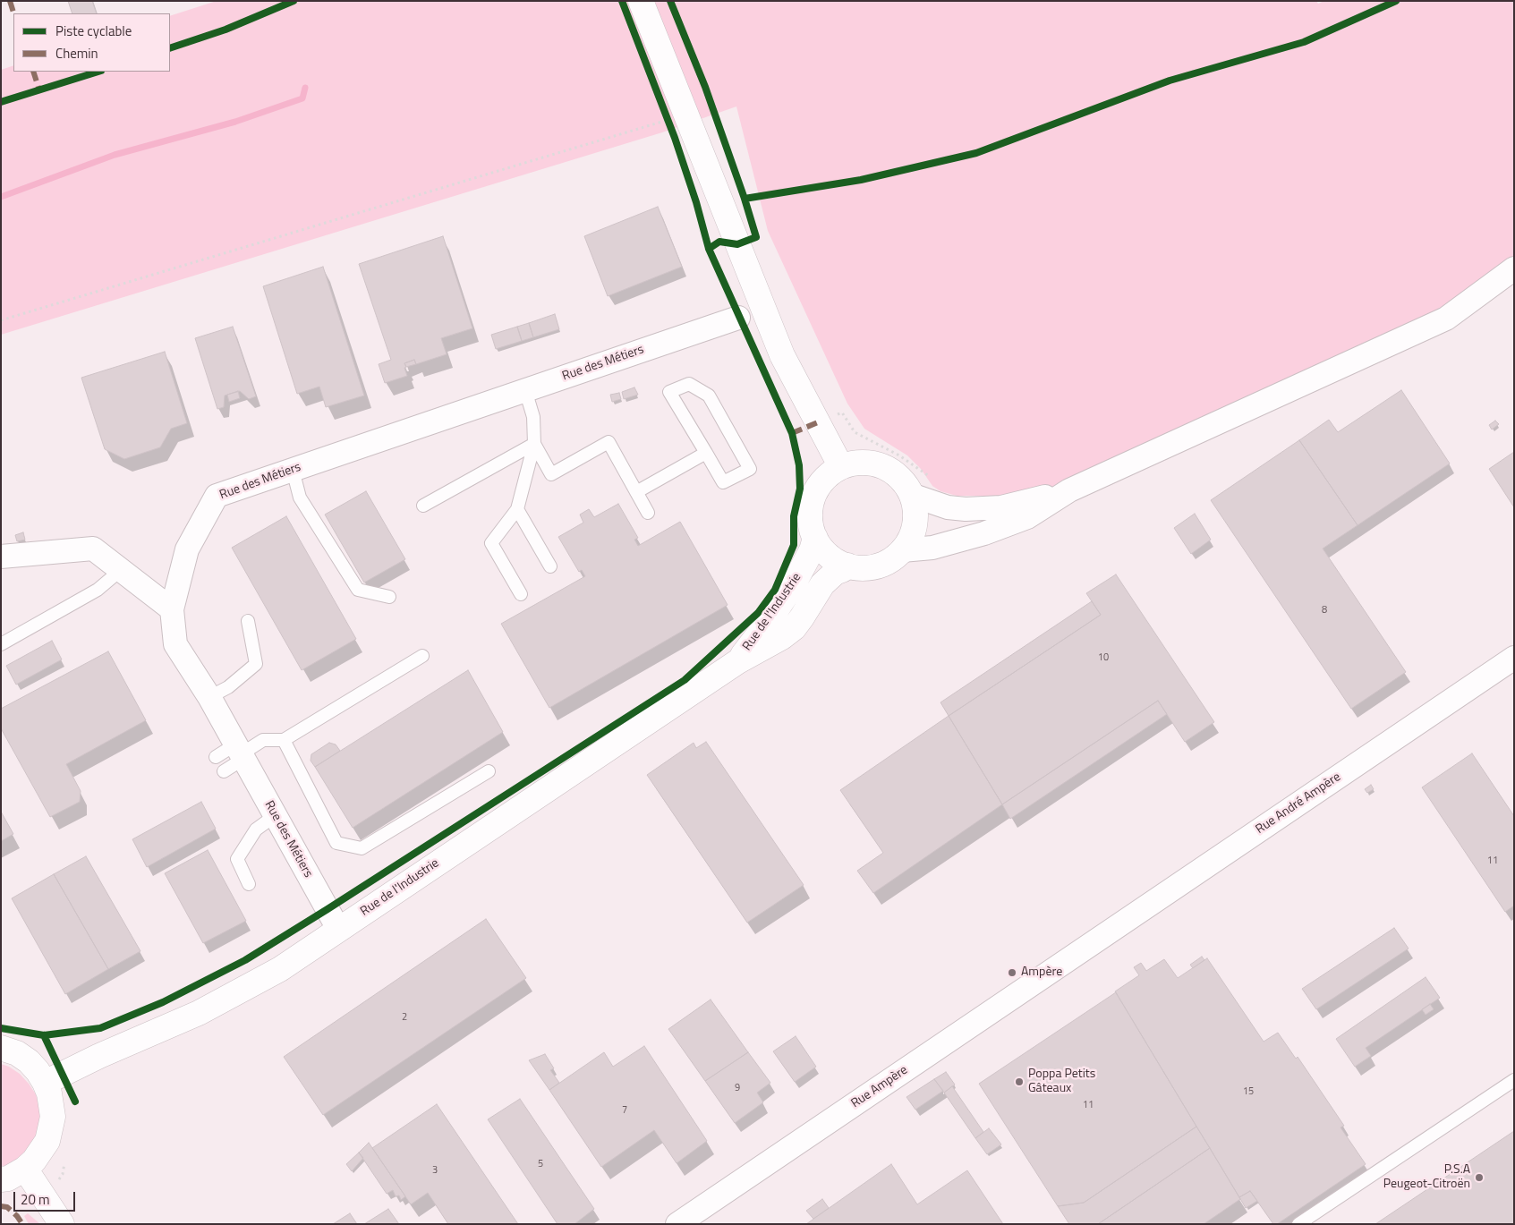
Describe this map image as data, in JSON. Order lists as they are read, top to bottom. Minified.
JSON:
{"streets":{"street":["Rue des Métiers","Rue de l'Industrie","Rue André Ampère","Rue Ampère"]},"crossings":[["Rue des Métiers","Rue de l'Industrie"],["Rue André Ampère","Rue Ampère"]],"places":["Ampère","Poppa Petits Gâteaux","P.S.A Peugeot-Citroën"],"house_numbers":["8","10","11","2","9","15","11","7","5","3"],"legend":["Piste cyclable","Chemin"],"scale_bar":"20 m"}
